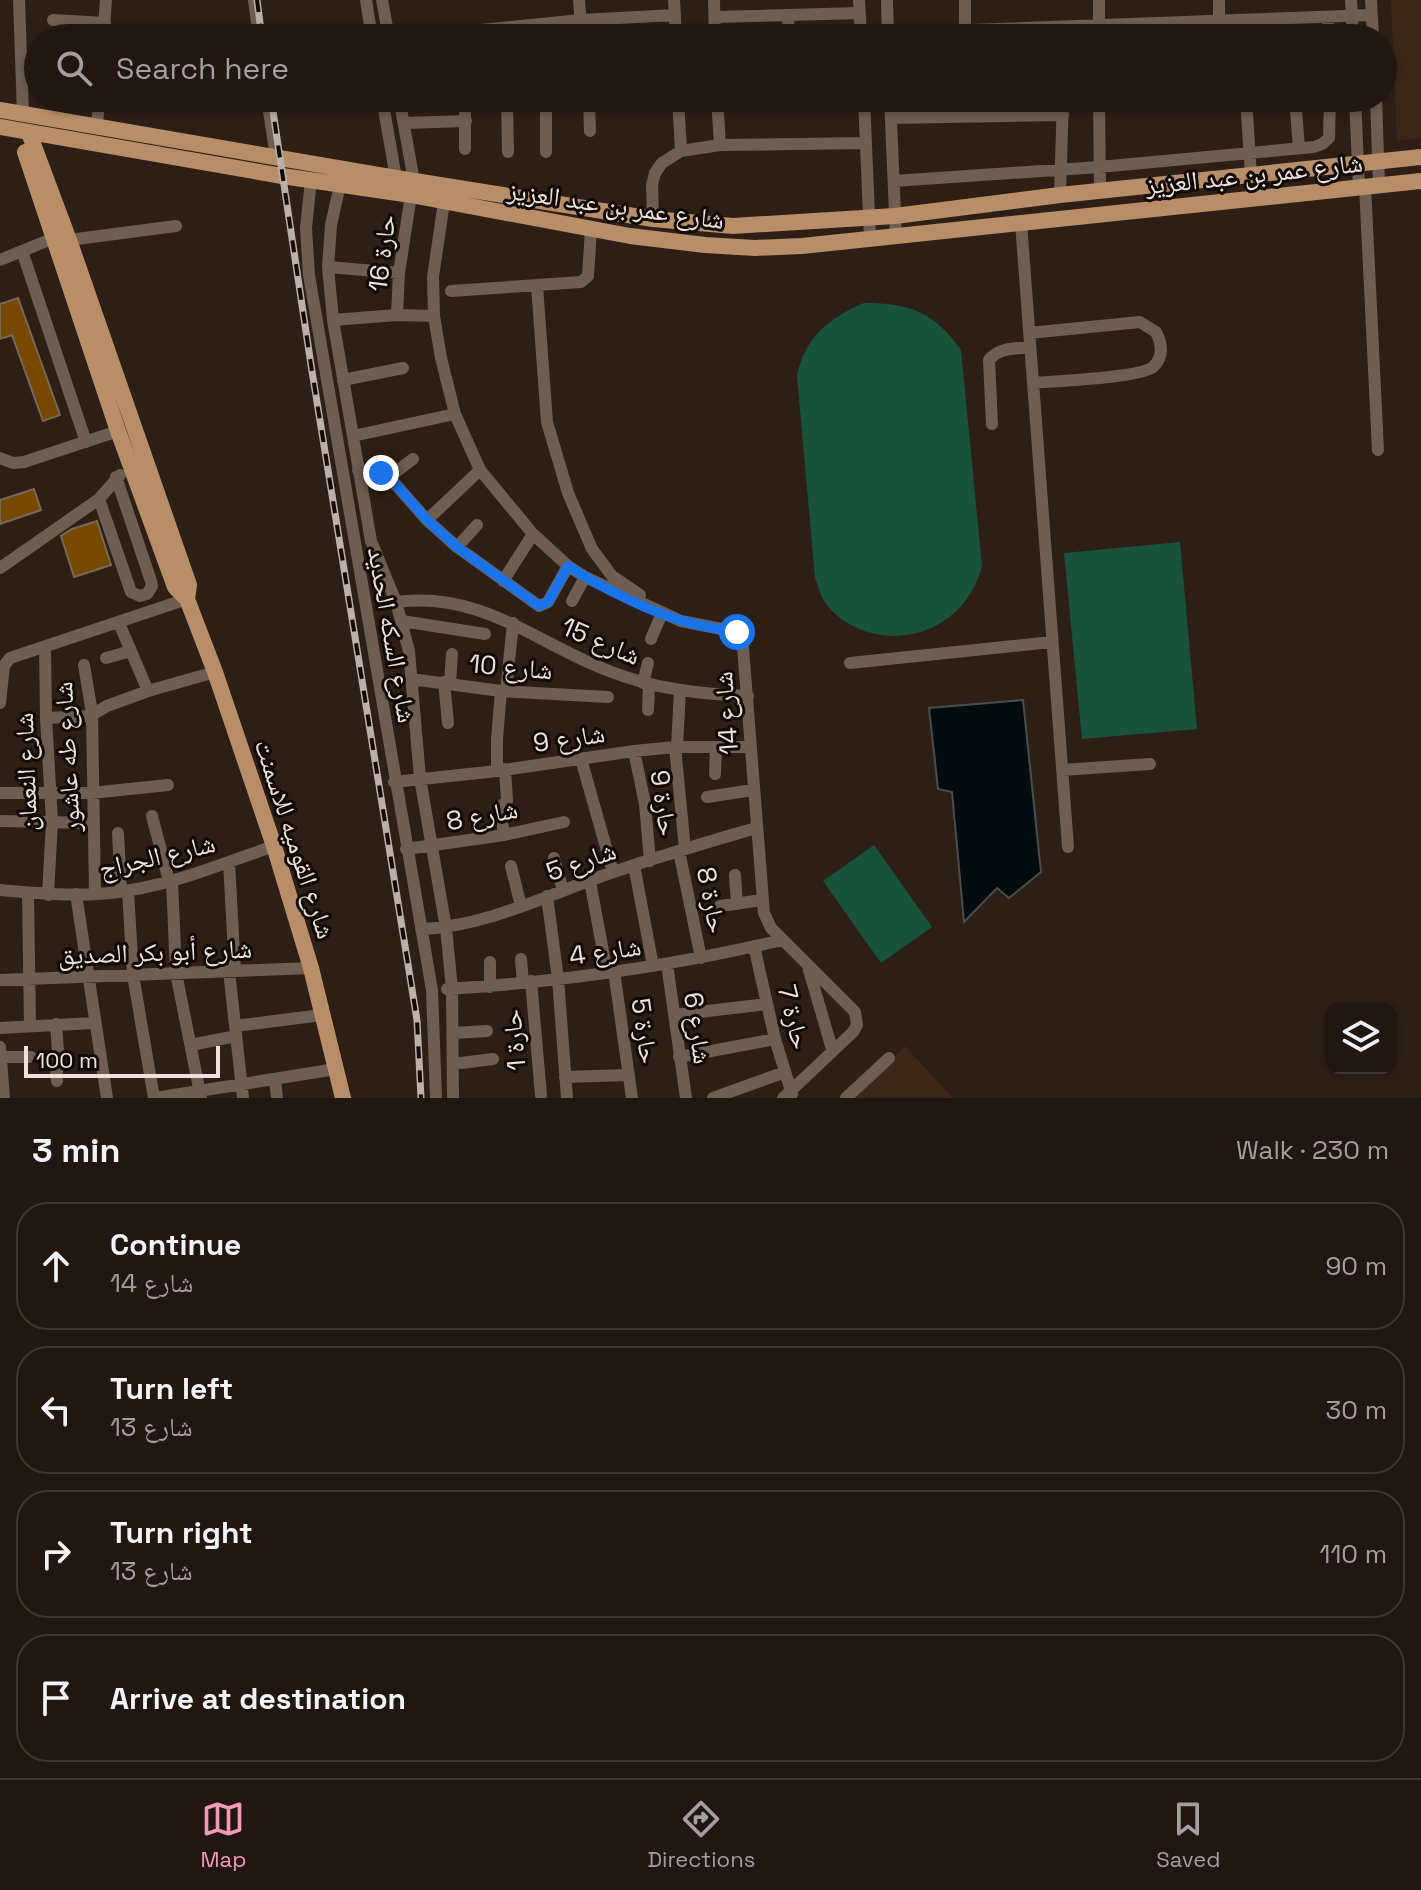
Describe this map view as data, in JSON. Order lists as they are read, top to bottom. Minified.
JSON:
{"streets":{"main road":["شارع عمر بن عبد العزيز","شارع القوميه للاسمنت"],"street":["حارة 16","شارع السكه الحديد","شارع 15","شارع 10","شارع 14","شارع 9","شارع طه عاشور","شارع النعمان","حارة 9","شارع 8","شارع الجراج","شارع 5","حارة 8","شارع 4","شارع أبو بكر الصديق","حارة 7","شارع 6","حارة 5","حارة 1"]},"crossings":[["شارع عمر بن عبد العزيز","حارة 16"],["شارع عمر بن عبد العزيز","شارع السكه الحديد"],["شارع عمر بن عبد العزيز","شارع 14"],["شارع عمر بن عبد العزيز","شارع القوميه للاسمنت"],["شارع السكه الحديد","شارع 15"],["شارع السكه الحديد","شارع 10"],["شارع السكه الحديد","شارع 9"],["شارع السكه الحديد","شارع 8"],["شارع السكه الحديد","شارع 5"],["شارع السكه الحديد","شارع 4"],["شارع 15","شارع 14"],["شارع 14","شارع 9"],["شارع 14","شارع 5"],["شارع 14","شارع 4"],["شارع 9","حارة 9"],["شارع طه عاشور","شارع الجراج"],["شارع النعمان","شارع الجراج"],["حارة 9","شارع 5"],["شارع القوميه للاسمنت","شارع الجراج"],["شارع القوميه للاسمنت","شارع أبو بكر الصديق"],["شارع 5","حارة 8"],["شارع 5","حارة 5"],["حارة 8","شارع 4"],["شارع 4","حارة 7"],["شارع 4","شارع 6"],["شارع 4","حارة 5"],["شارع 4","حارة 1"]],"scale_bar":"100 m","page":{"search":"Search here","scale":"100 m","heading":["3 min","Walk · 230 m"],"list":[["Continue","شارع 14","90 m"],["Turn left","شارع 13","30 m"],["Turn right","شارع 13","110 m"],"Arrive at destination"],"nav":["Map","Directions","Saved"]}}
